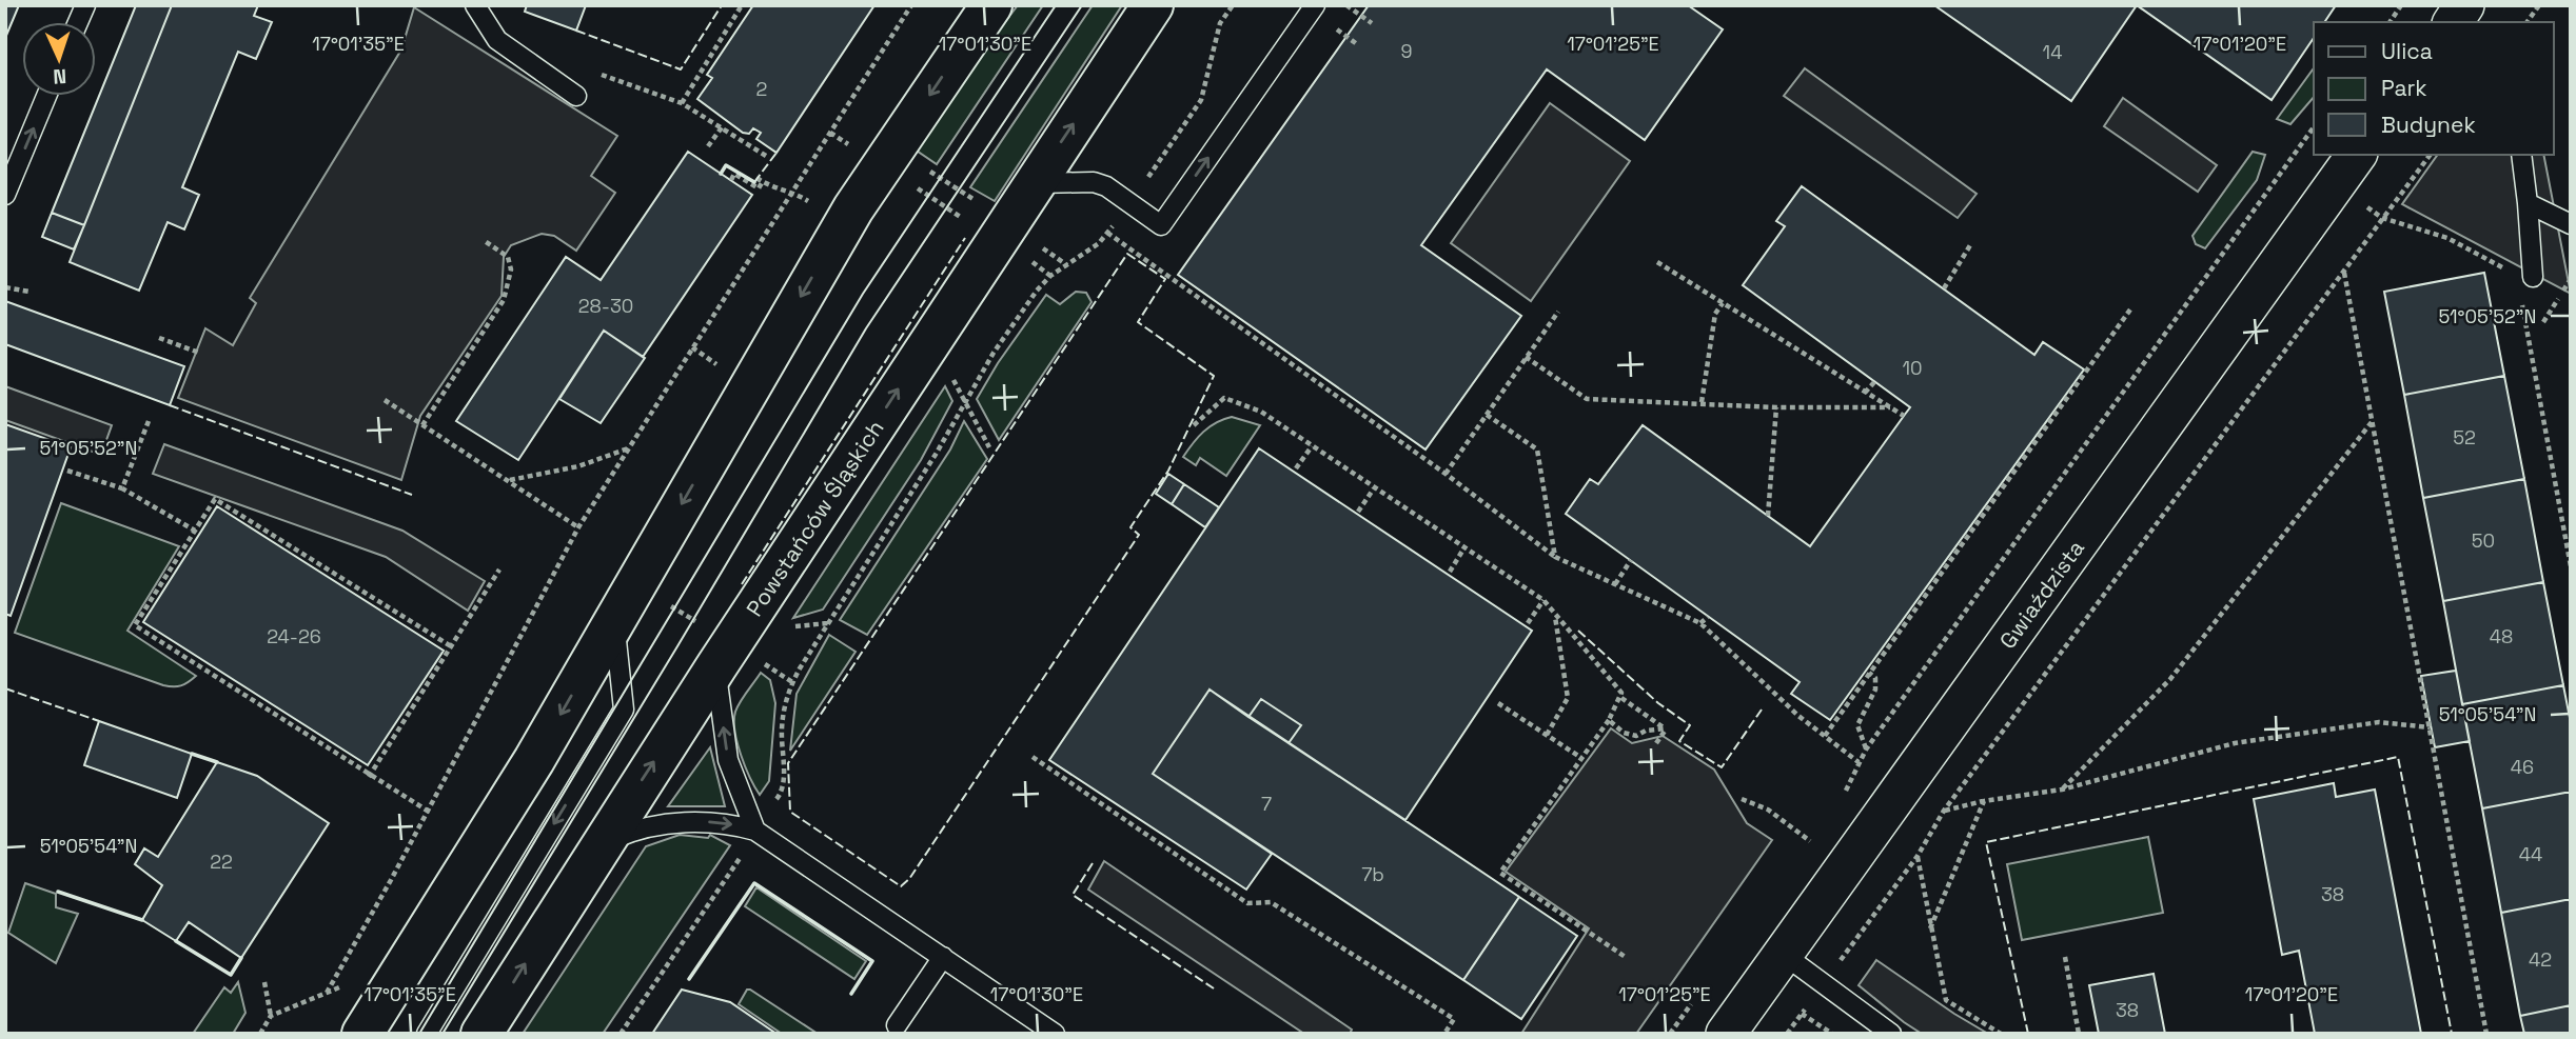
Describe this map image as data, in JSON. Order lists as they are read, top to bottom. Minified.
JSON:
{"streets":{"main road":["Powstańców Śląskich"],"street":["Gwiaździsta"]},"house_numbers":["9","14","2","28-30","10","52","50","24-26","48","46","7","44","22","7b","38","42","38"],"legend":["Ulica","Park","Budynek"],"north":"bottom","coordinates":["17°01'35\"E","17°01'30\"E","17°01'25\"E","17°01'20\"E","51°05'52\"N","51°05'54\"N"]}
